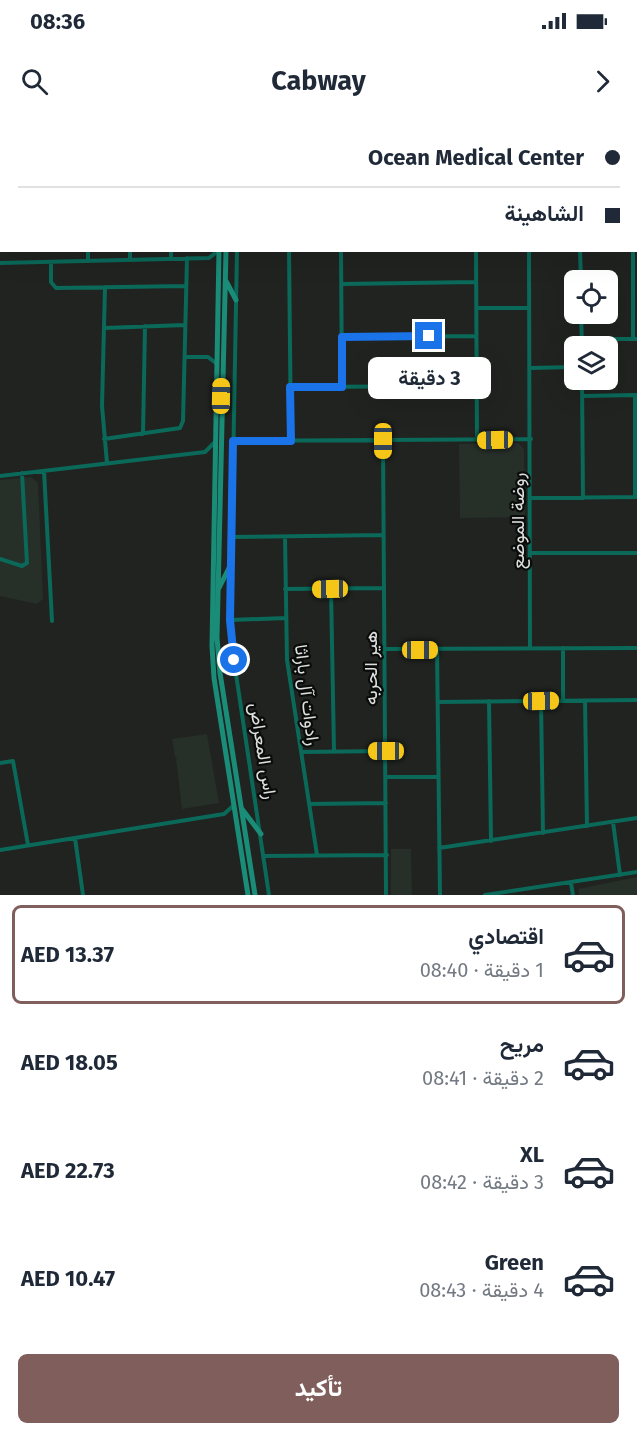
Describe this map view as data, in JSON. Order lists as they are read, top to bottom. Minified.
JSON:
{"streets":{"street":["روضة الموضع","هير الحربه","رادوات آل باراثا","راس المعراض"]},"page":{"status":"08:36","header":"Cabway","banner":["Ocean Medical Center","الشاهينة"],"bubble":"3 دقيقة","list":[{"name":"اقتصادي","note":"1 دقيقة · 08:40","value":"AED 13.37"},{"name":"مريح","note":"2 دقيقة · 08:41","value":"AED 18.05"},{"name":"XL","note":"3 دقيقة · 08:42","value":"AED 22.73"},{"name":"Green","note":"4 دقيقة · 08:43","value":"AED 10.47"}],"buttons":"تأكيد"}}
